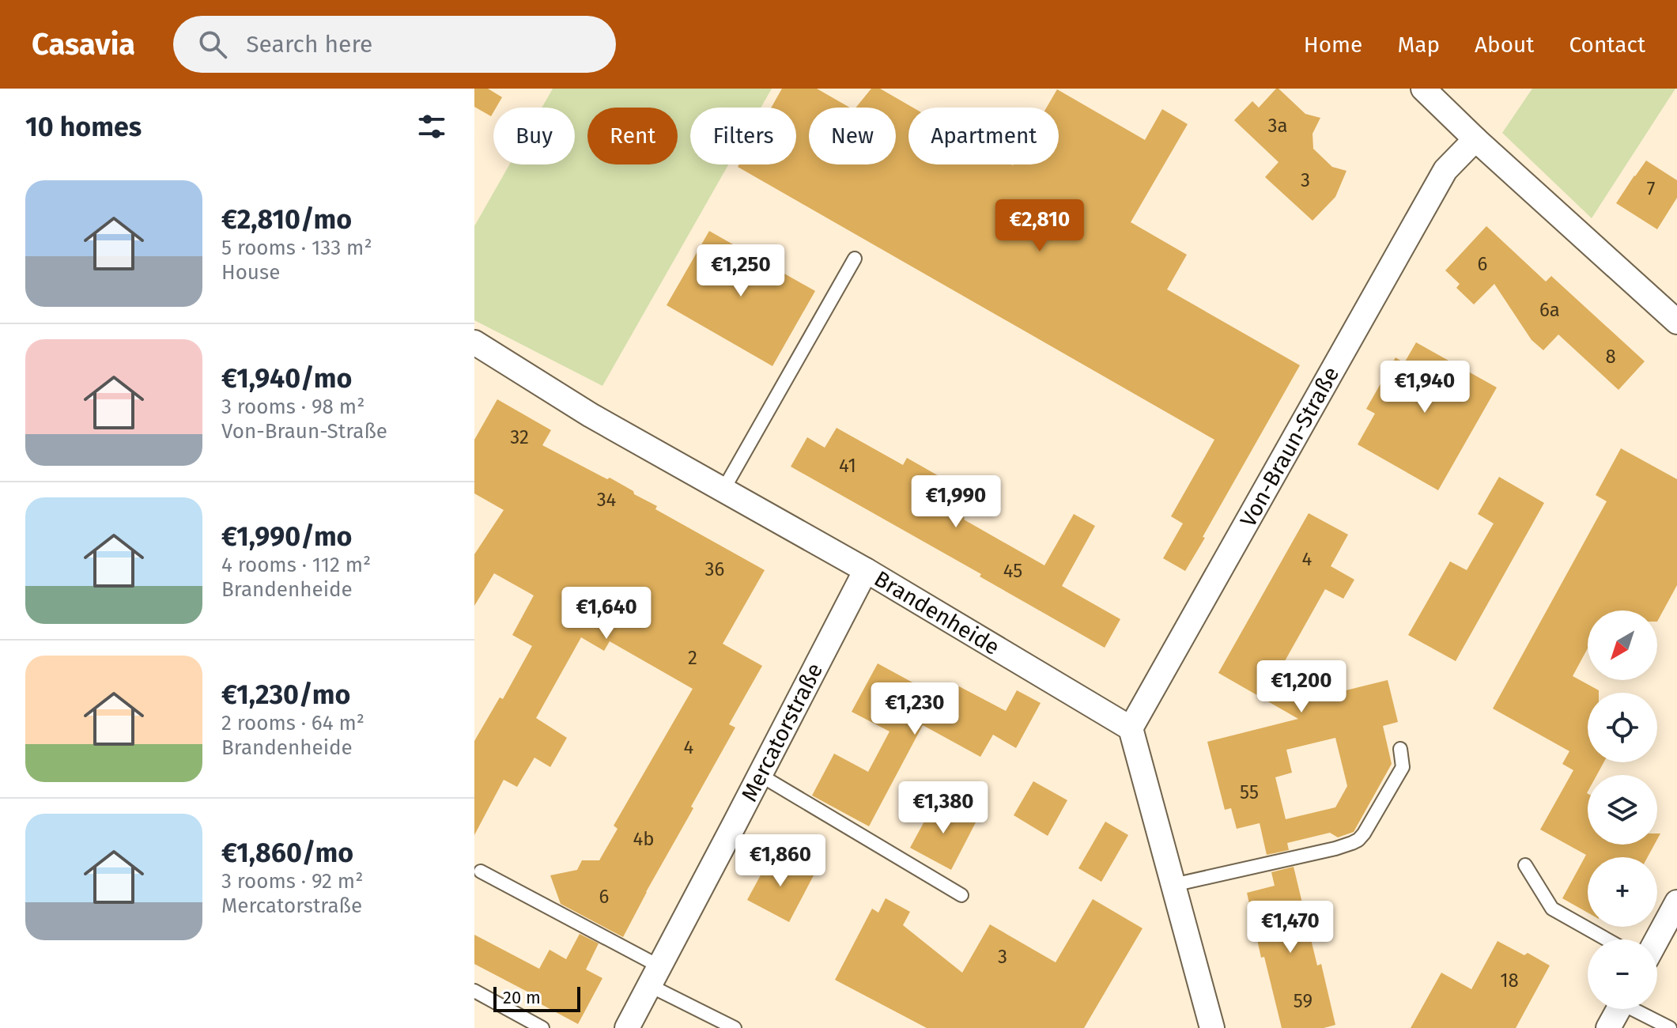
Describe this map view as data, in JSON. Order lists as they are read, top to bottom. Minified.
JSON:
{"streets":{"street":["Von-Braun-Straße","Brandenheide","Mercatorstraße"]},"crossings":[["Von-Braun-Straße","Brandenheide"],["Brandenheide","Mercatorstraße"]],"house_numbers":["3a","3","7","6","6a","8","32","41","34","4","36","45","2","4","55","4b","6","3","18","59"],"scale_bar":"20 m","north":"bottom left","page":{"header":"Casavia","search":"Search here","nav":["Home","Map","About","Contact"],"heading":"10 homes","chip":["Buy","Rent","Filters","New","Apartment"],"list":[{"name":"€2,810/mo","note":"5 rooms · 133 m² · House"},{"name":"€1,940/mo","note":"3 rooms · 98 m² · Von-Braun-Straße"},{"name":"€1,990/mo","note":"4 rooms · 112 m² · Brandenheide"},{"name":"€1,230/mo","note":"2 rooms · 64 m² · Brandenheide"},{"name":"€1,860/mo","note":"3 rooms · 92 m² · Mercatorstraße"}],"price":["€2,810","€1,250","€1,940","€1,990","€1,640","€1,200","€1,230","€1,380","€1,860","€1,470"],"map_buttons":["+","−"],"scale":"20 m"}}
